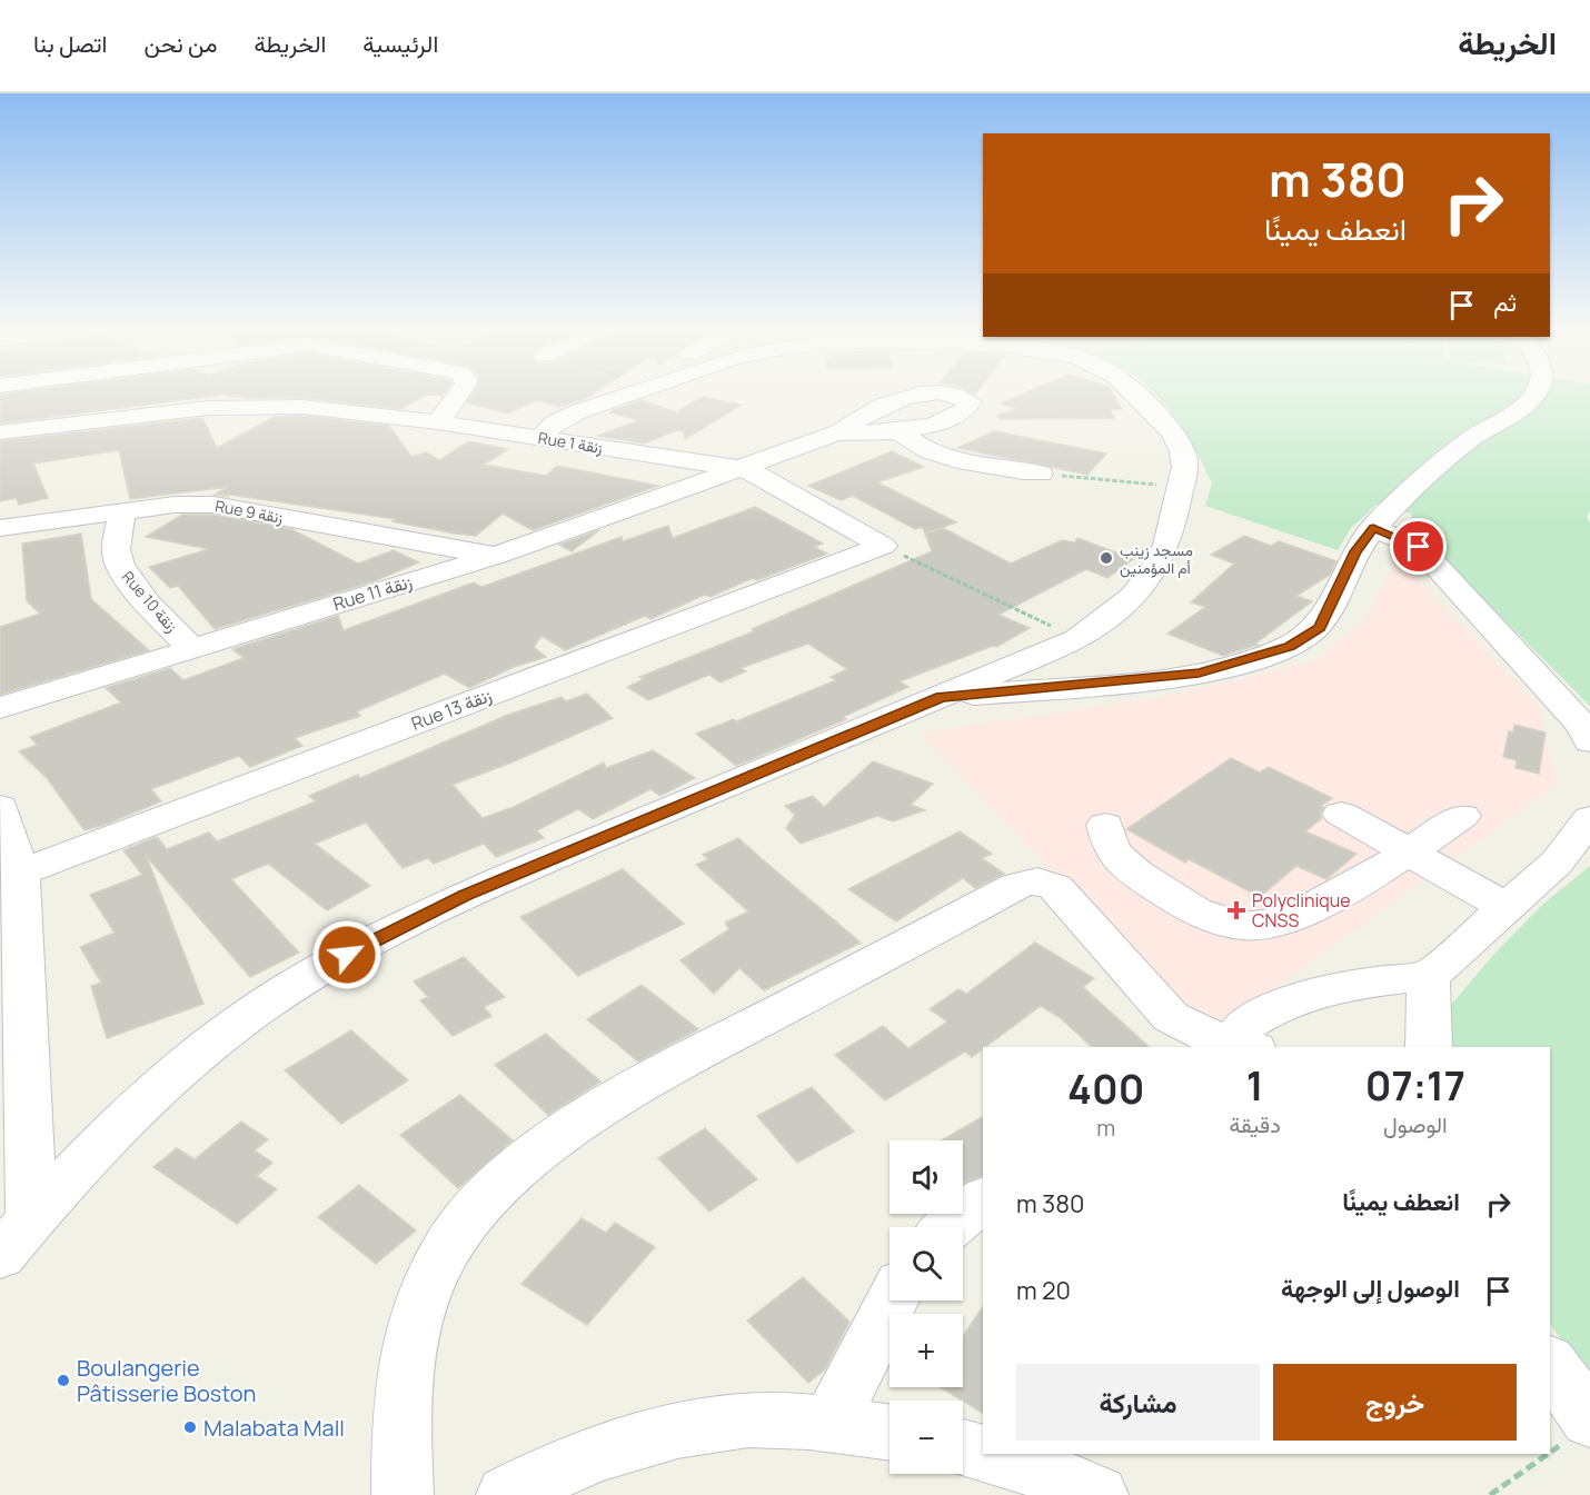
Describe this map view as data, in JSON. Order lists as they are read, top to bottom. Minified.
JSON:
{"streets":{"street":["Rue 1 زنقة","Rue 9 زنقة","Rue 11 زنقة","Rue 10 زنقة","Rue 13 زنقة"]},"crossings":[["Rue 1 زنقة","Rue 11 زنقة"],["Rue 1 زنقة","Rue 13 زنقة"],["Rue 9 زنقة","Rue 11 زنقة"],["Rue 9 زنقة","Rue 10 زنقة"],["Rue 11 زنقة","Rue 10 زنقة"]],"places":{"other":["مسجد زينب أم المؤمنين","Boulangerie Pâtisserie Boston","Malabata Mall"],"health":["Polyclinique CNSS"]},"page":{"header":"الخريطة","nav":["الرئيسية","الخريطة","من نحن","اتصل بنا"],"turn":["380 m","انعطف يمينًا"],"then":"ثم","eta":["07:17","الوصول","1","دقيقة","400","m"],"map_buttons":["+","−"],"list":[{"name":"انعطف يمينًا","value":"380 m"},{"name":"الوصول إلى الوجهة","value":"20 m"}],"buttons":["خروج","مشاركة"]}}
